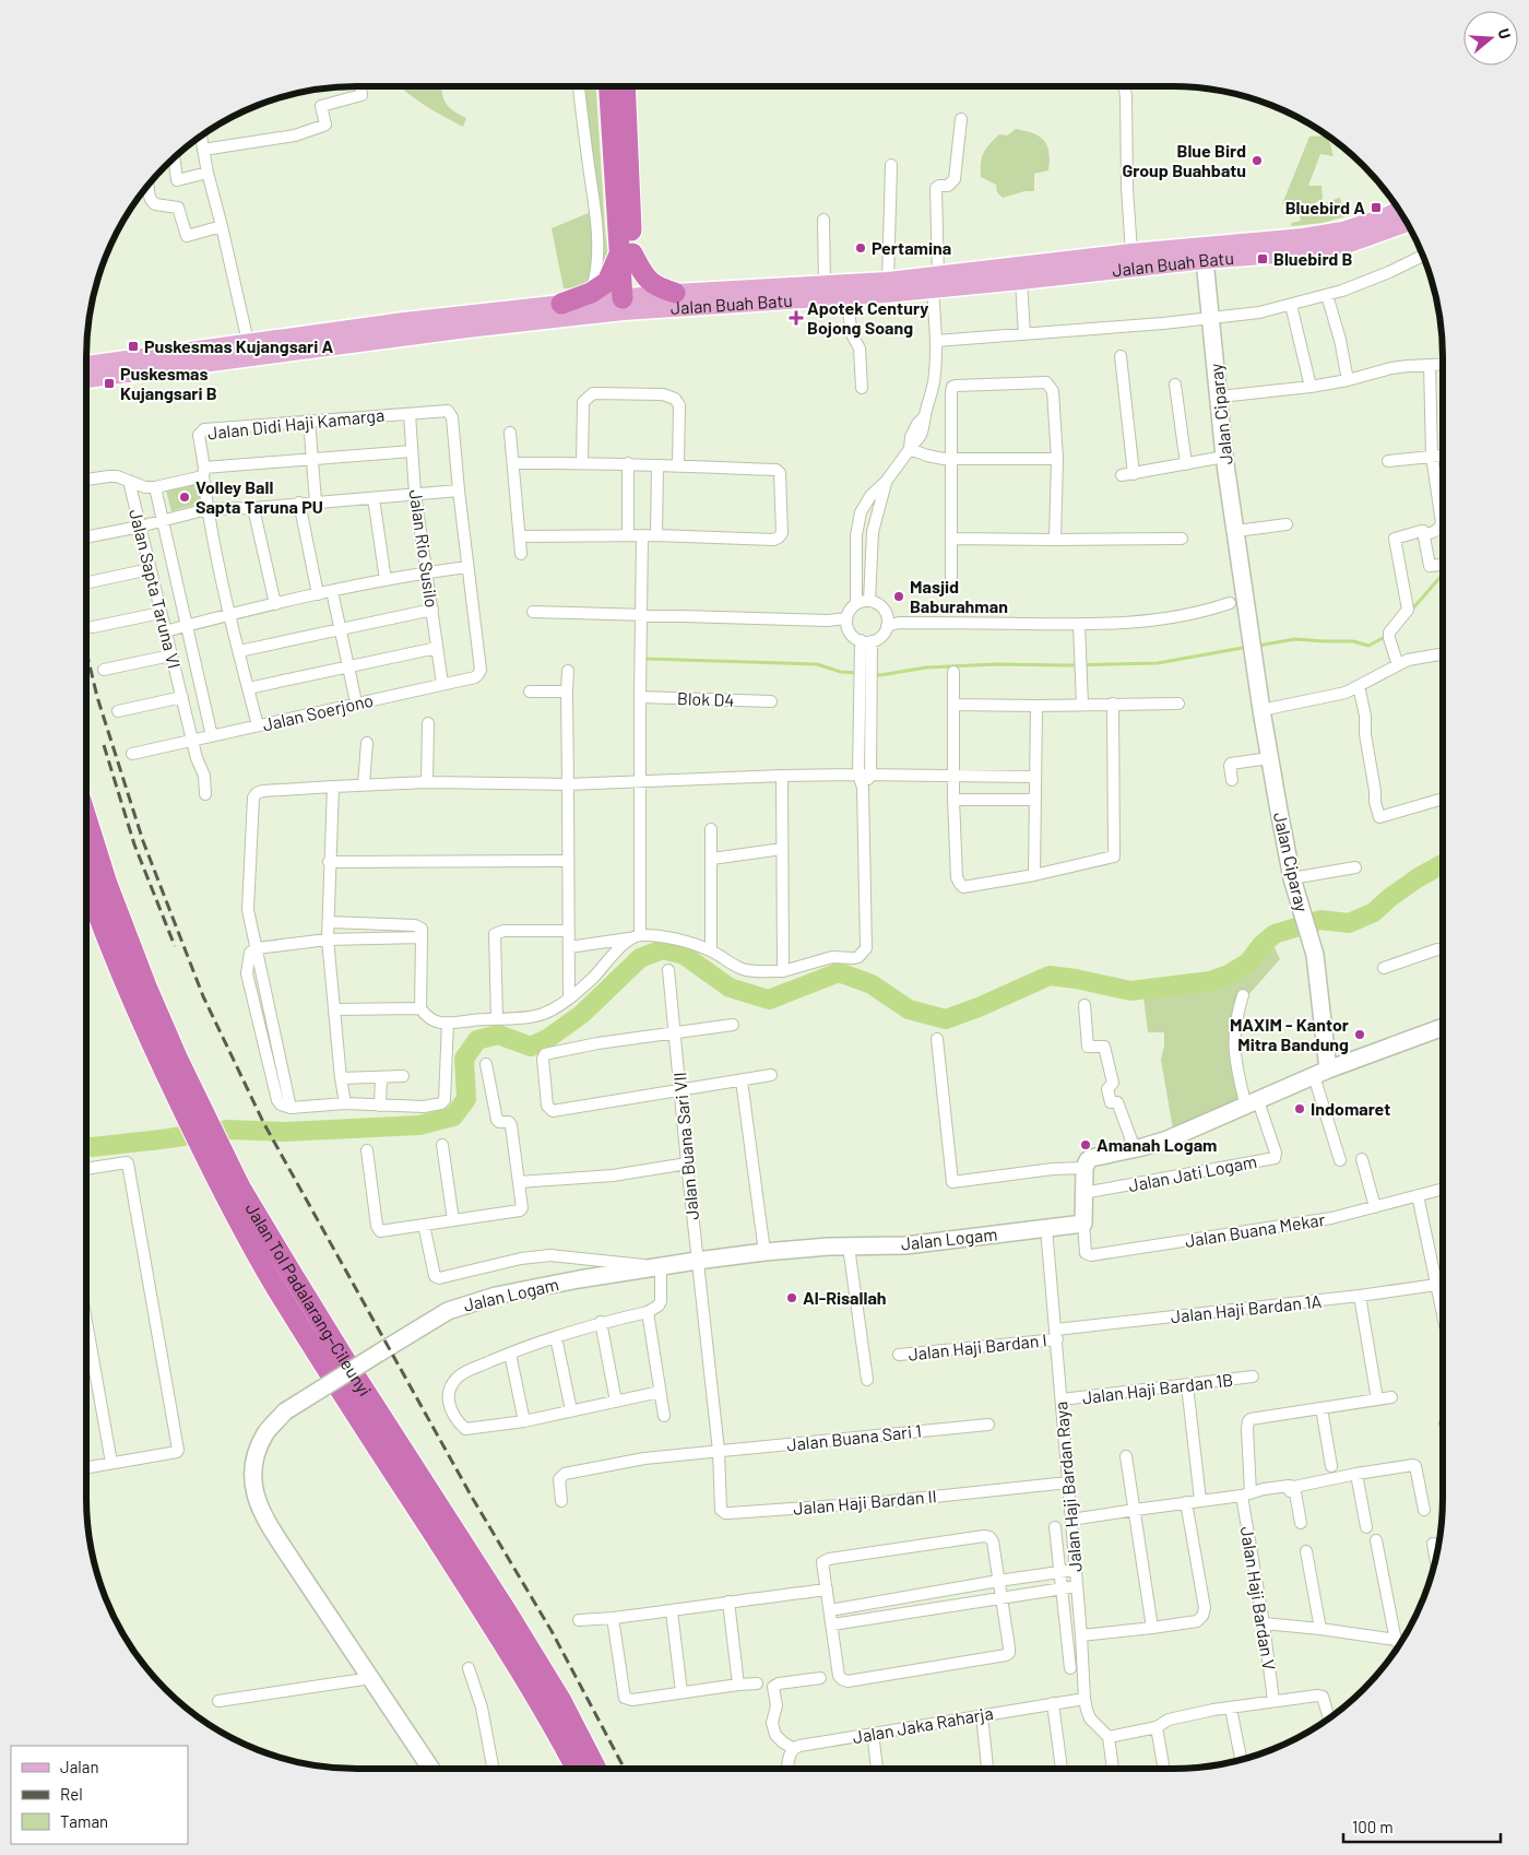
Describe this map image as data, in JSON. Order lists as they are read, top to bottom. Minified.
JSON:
{"streets":{"highway":["Jalan Tol Padalarang–Cileunyi"],"main road":["Jalan Buah Batu"],"street":["Jalan Ciparay","Jalan Didi Haji Kamarga","Jalan Rio Susilo","Jalan Sapta Taruna VI","Blok D4","Jalan Soerjono","Jalan Buana Sari VII","Jalan Jati Logam","Jalan Buana Mekar","Jalan Logam","Jalan Haji Bardan 1A","Jalan Haji Bardan I","Jalan Haji Bardan 1B","Jalan Buana Sari 1","Jalan Haji Bardan Raya","Jalan Haji Bardan II","Jalan Haji Bardan V","Jalan Jaka Raharja"]},"crossings":[["Jalan Buah Batu","Jalan Ciparay"],["Jalan Didi Haji Kamarga","Jalan Rio Susilo"],["Jalan Didi Haji Kamarga","Jalan Soerjono"],["Jalan Rio Susilo","Jalan Soerjono"],["Jalan Sapta Taruna VI","Jalan Soerjono"],["Jalan Buana Sari VII","Jalan Logam"],["Jalan Buana Sari VII","Jalan Buana Sari 1"],["Jalan Buana Sari VII","Jalan Haji Bardan II"],["Jalan Buana Mekar","Jalan Logam"],["Jalan Logam","Jalan Haji Bardan Raya"],["Jalan Haji Bardan 1A","Jalan Haji Bardan I"],["Jalan Haji Bardan 1A","Jalan Haji Bardan Raya"],["Jalan Haji Bardan I","Jalan Haji Bardan Raya"],["Jalan Haji Bardan 1B","Jalan Haji Bardan Raya"],["Jalan Buana Sari 1","Jalan Haji Bardan II"],["Jalan Haji Bardan Raya","Jalan Haji Bardan II"],["Jalan Haji Bardan Raya","Jalan Jaka Raharja"]],"places":{"other":["Blue Bird Group Buahbatu","Pertamina","Volley Ball Sapta Taruna PU","Masjid Baburahman","MAXIM - Kantor Mitra Bandung","Indomaret","Amanah Logam","Al-Risallah"],"transit":["Bluebird A","Bluebird B","Puskesmas Kujangsari A","Puskesmas Kujangsari B"],"health":["Apotek Century Bojong Soang"]},"legend":["Jalan","Rel","Taman"],"scale_bar":"100 m","north":"right"}
